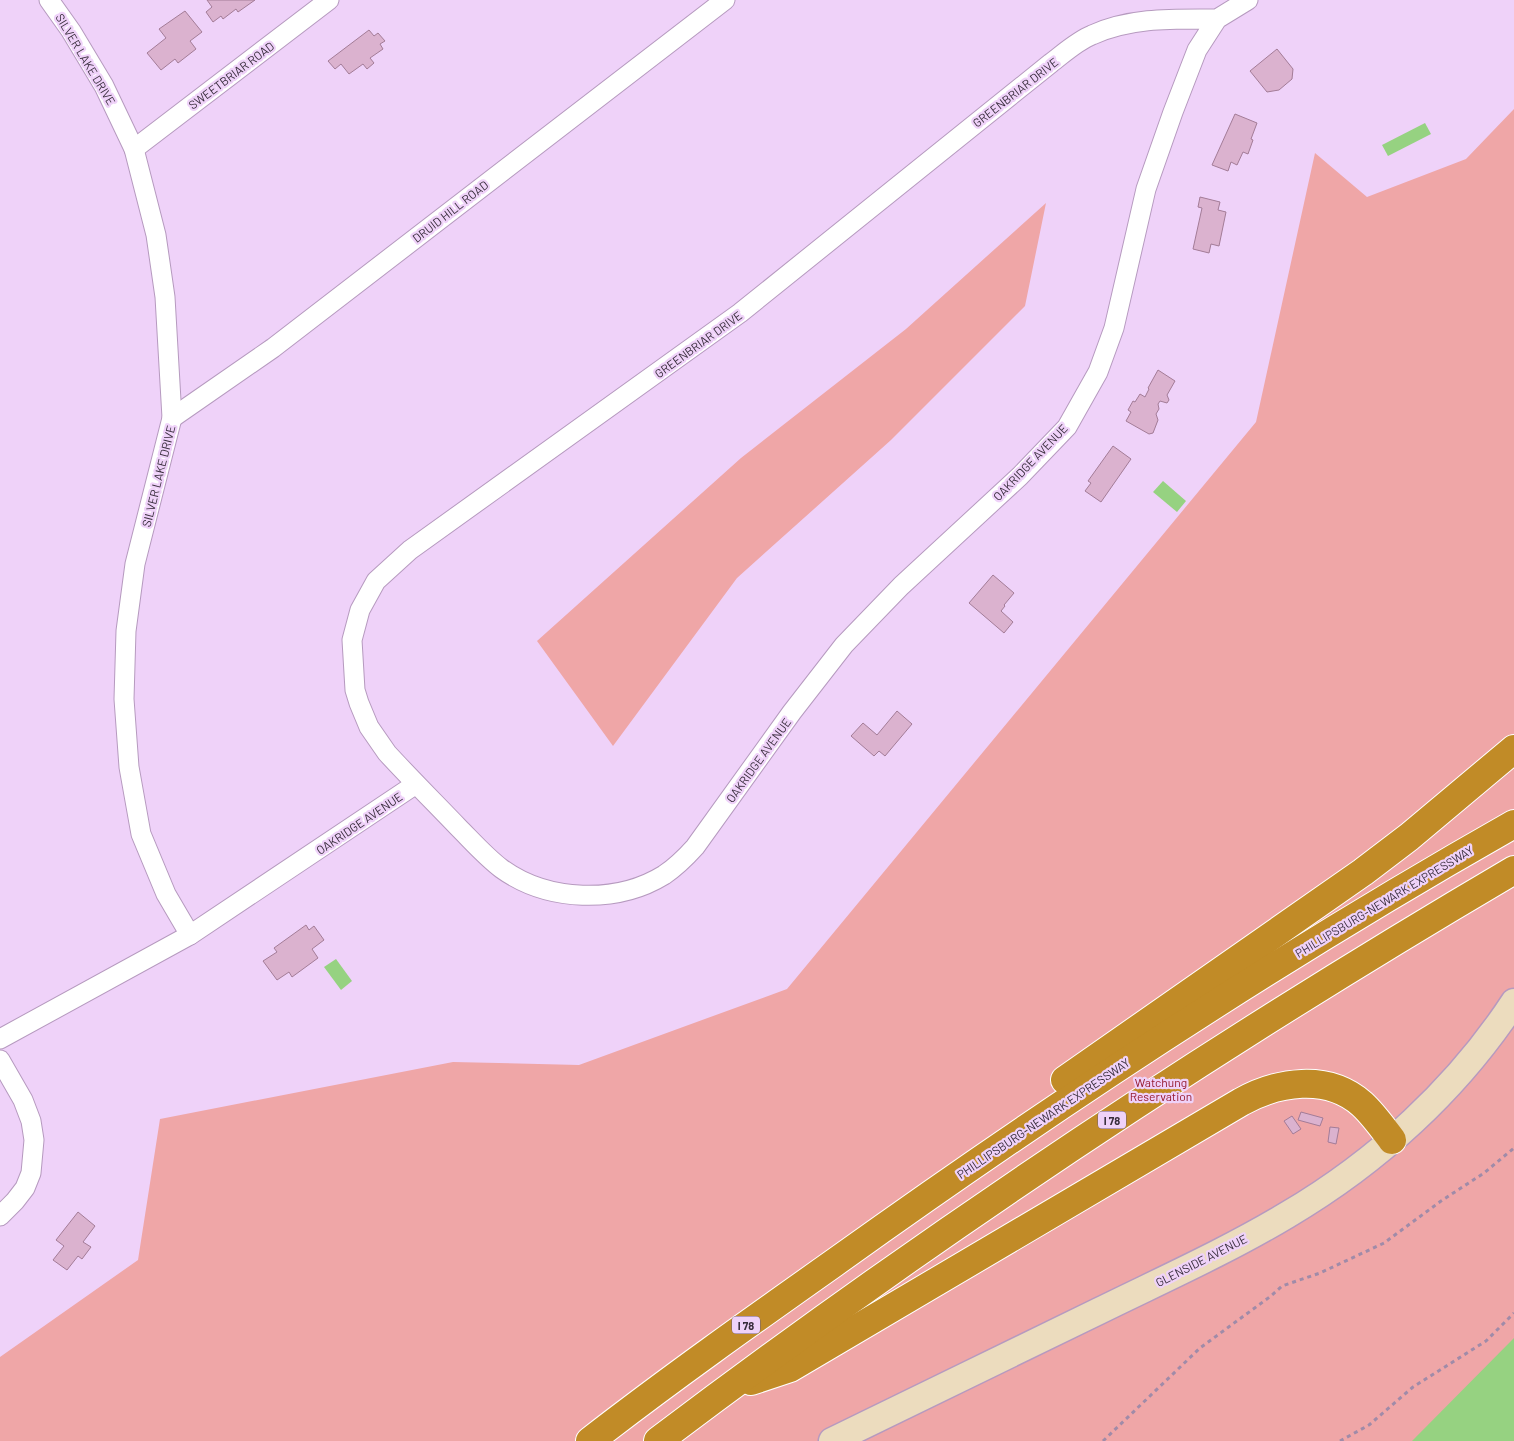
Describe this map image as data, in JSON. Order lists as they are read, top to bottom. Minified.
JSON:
{"streets":{"highway":["PHILLIPSBURG-NEWARK EXPRESSWAY","I 78"],"main road":["GLENSIDE AVENUE"],"street":["SILVER LAKE DRIVE","SWEETBRIAR ROAD","GREENBRIAR DRIVE","DRUID HILL ROAD","OAKRIDGE AVENUE"]},"crossings":[["SILVER LAKE DRIVE","SWEETBRIAR ROAD"],["SILVER LAKE DRIVE","DRUID HILL ROAD"],["SILVER LAKE DRIVE","OAKRIDGE AVENUE"],["GREENBRIAR DRIVE","OAKRIDGE AVENUE"]],"parks":["Watchung Reservation"]}
